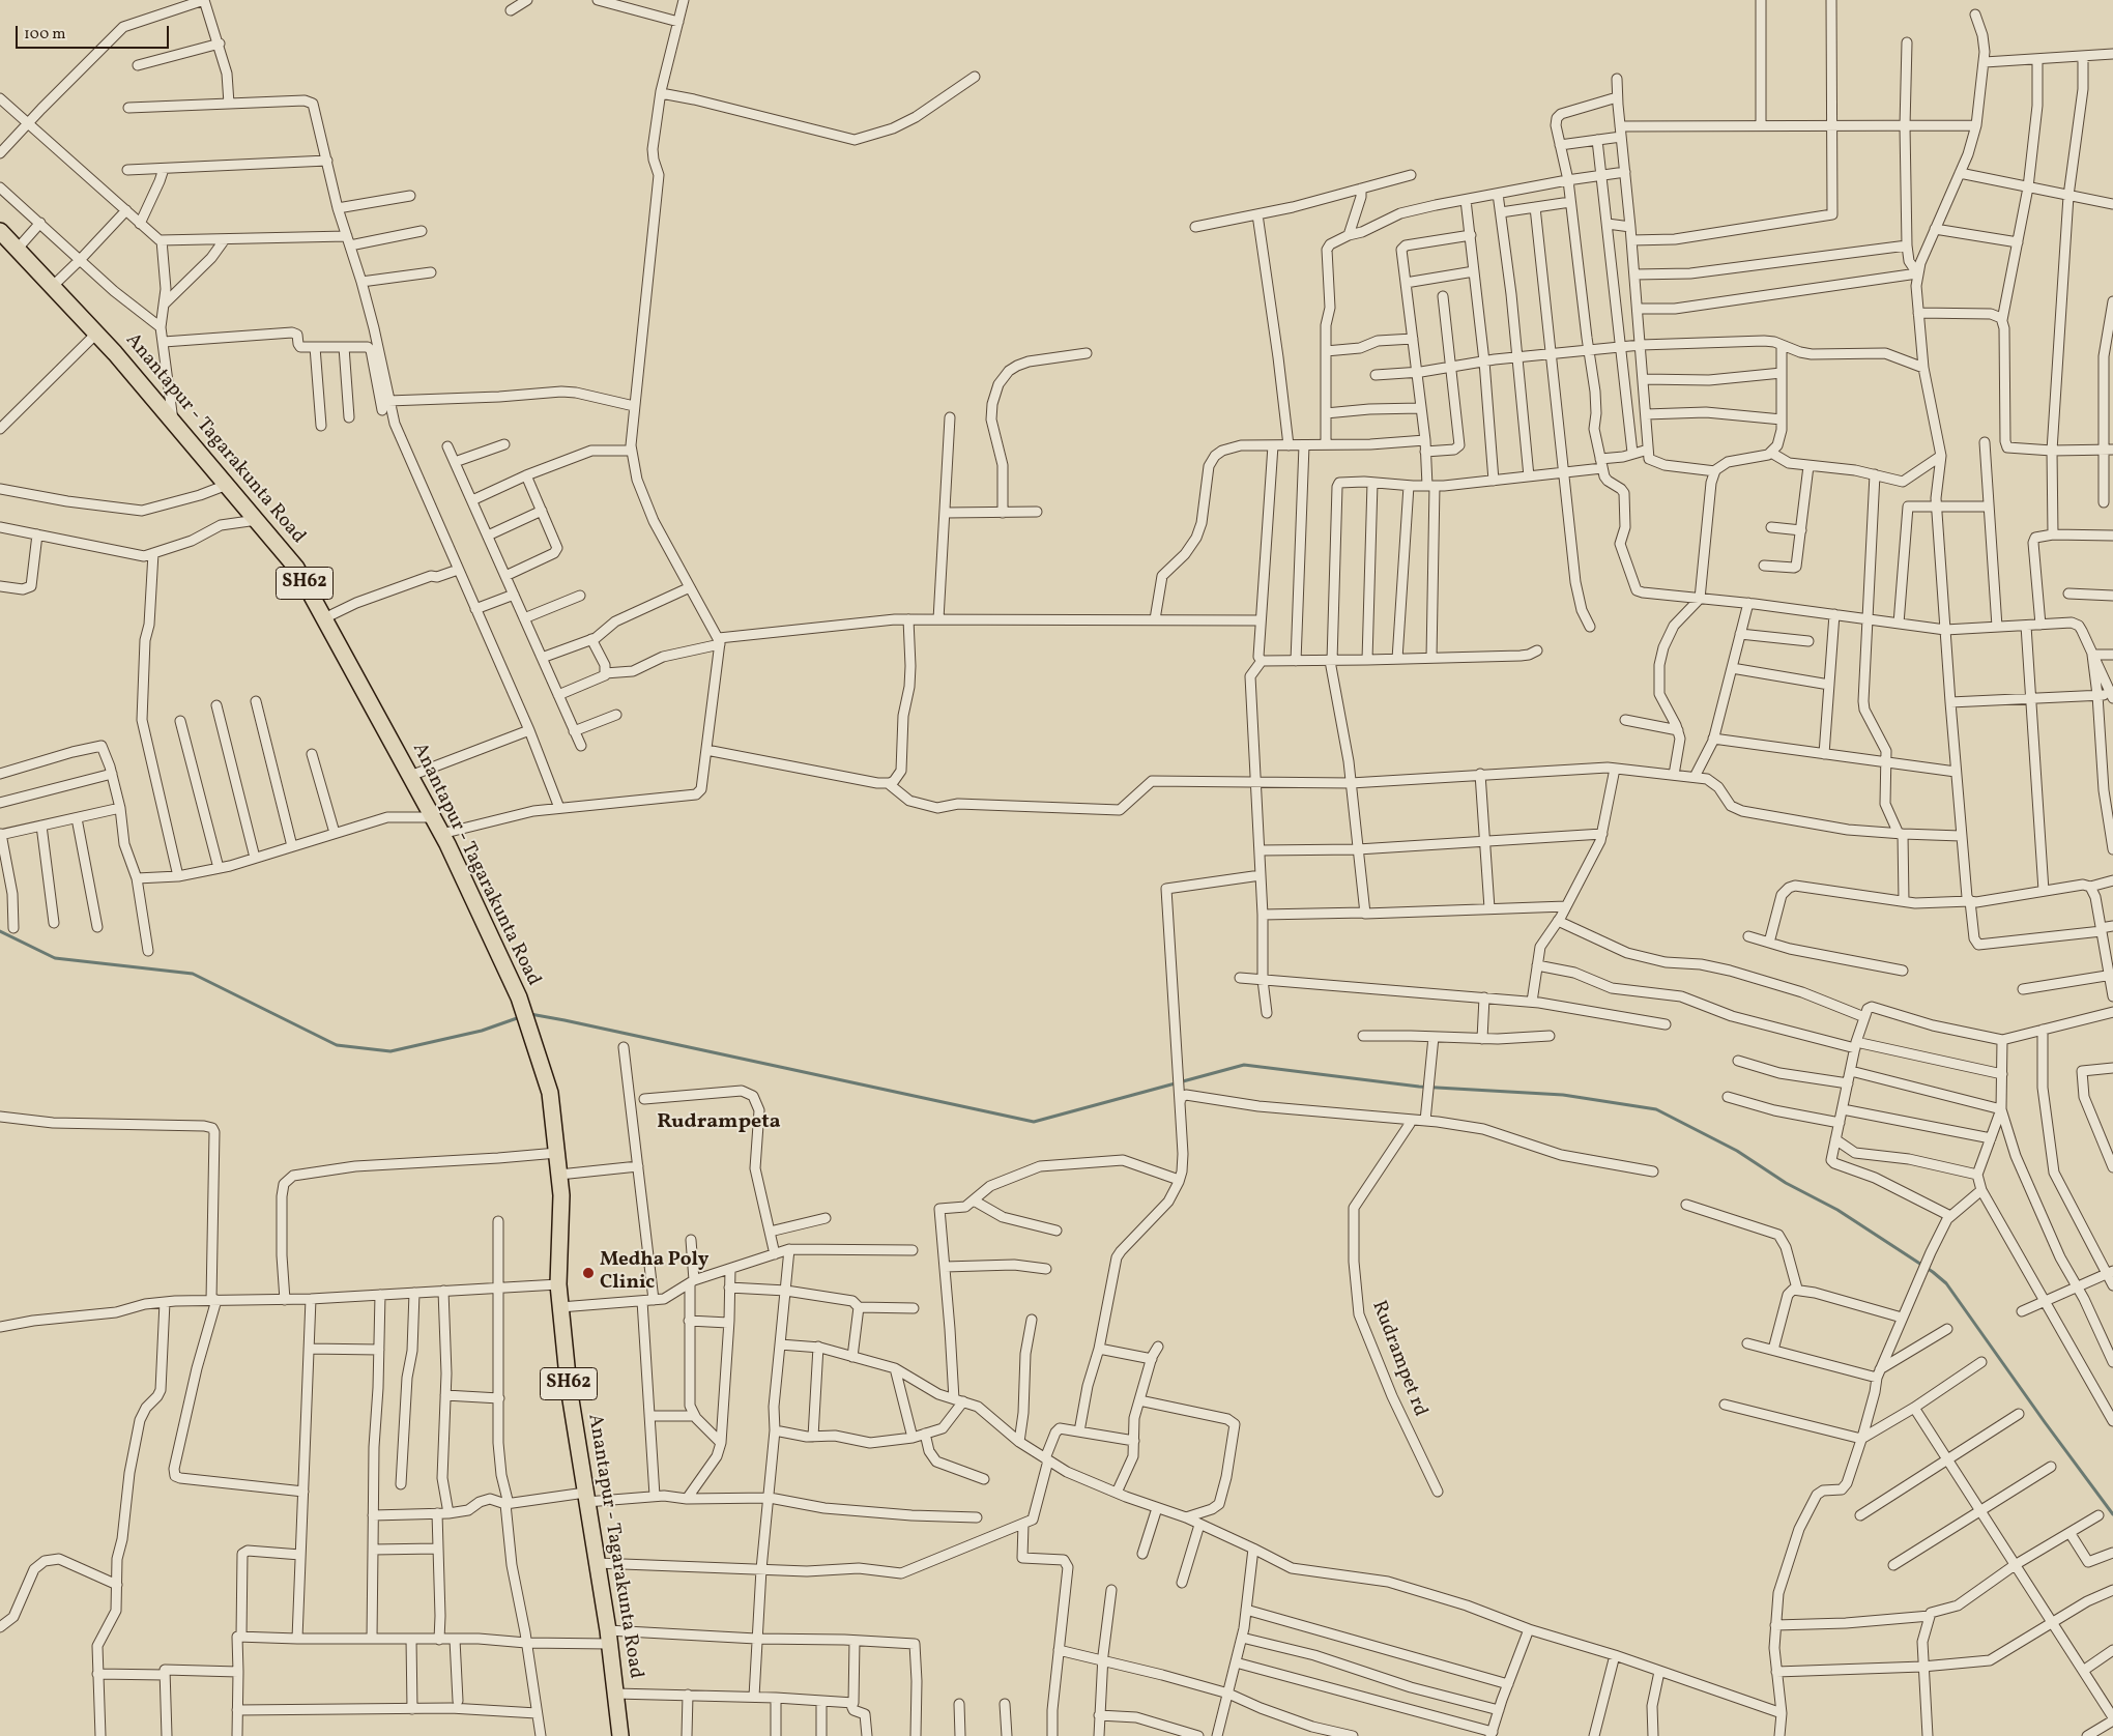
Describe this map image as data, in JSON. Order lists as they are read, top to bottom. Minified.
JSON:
{"streets":{"main road":["Anantapur - Tagarakunta Road","SH62"],"street":["Rudrampet rd"]},"districts":["Rudrampeta"],"places":["Medha Poly Clinic"],"scale_bar":"100 m"}
